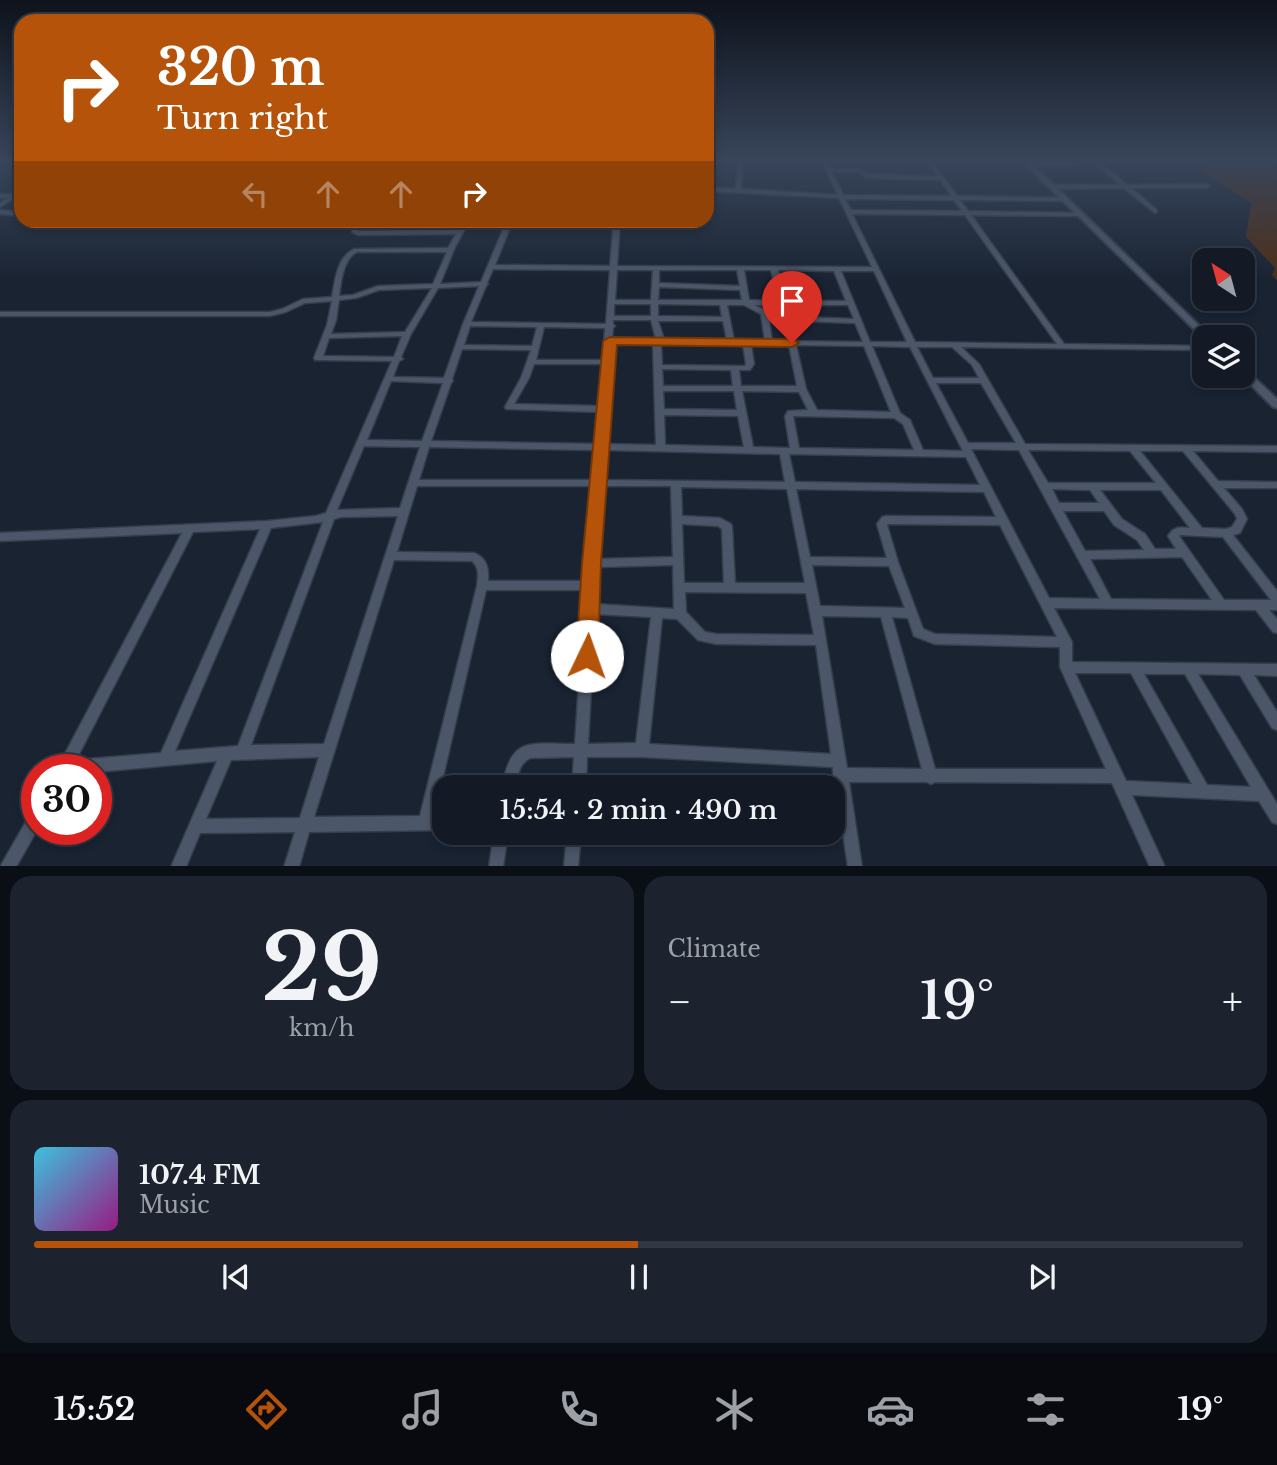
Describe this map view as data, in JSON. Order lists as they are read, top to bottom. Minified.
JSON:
{"north":"top left","page":{"turn":["320 m","Turn right"],"limit":"30","trip":"15:54 · 2 min · 490 m","tile":[["29","km/h"],"Climate"],"heat":["−","19°","+"],"song":["107.4 FM","Music"],"tabs":["15:52","19°"]}}
